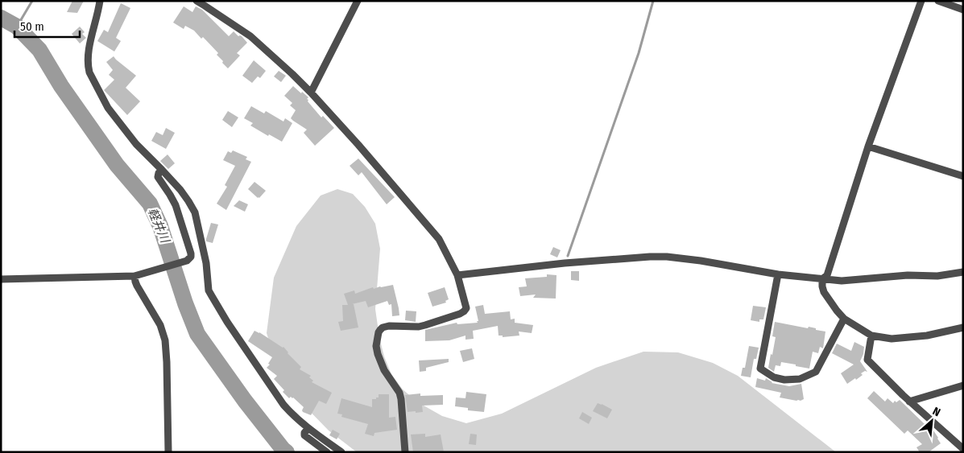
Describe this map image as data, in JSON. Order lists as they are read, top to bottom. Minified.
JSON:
{"water":["軽井川"],"scale_bar":"50 m","north":"top right"}
